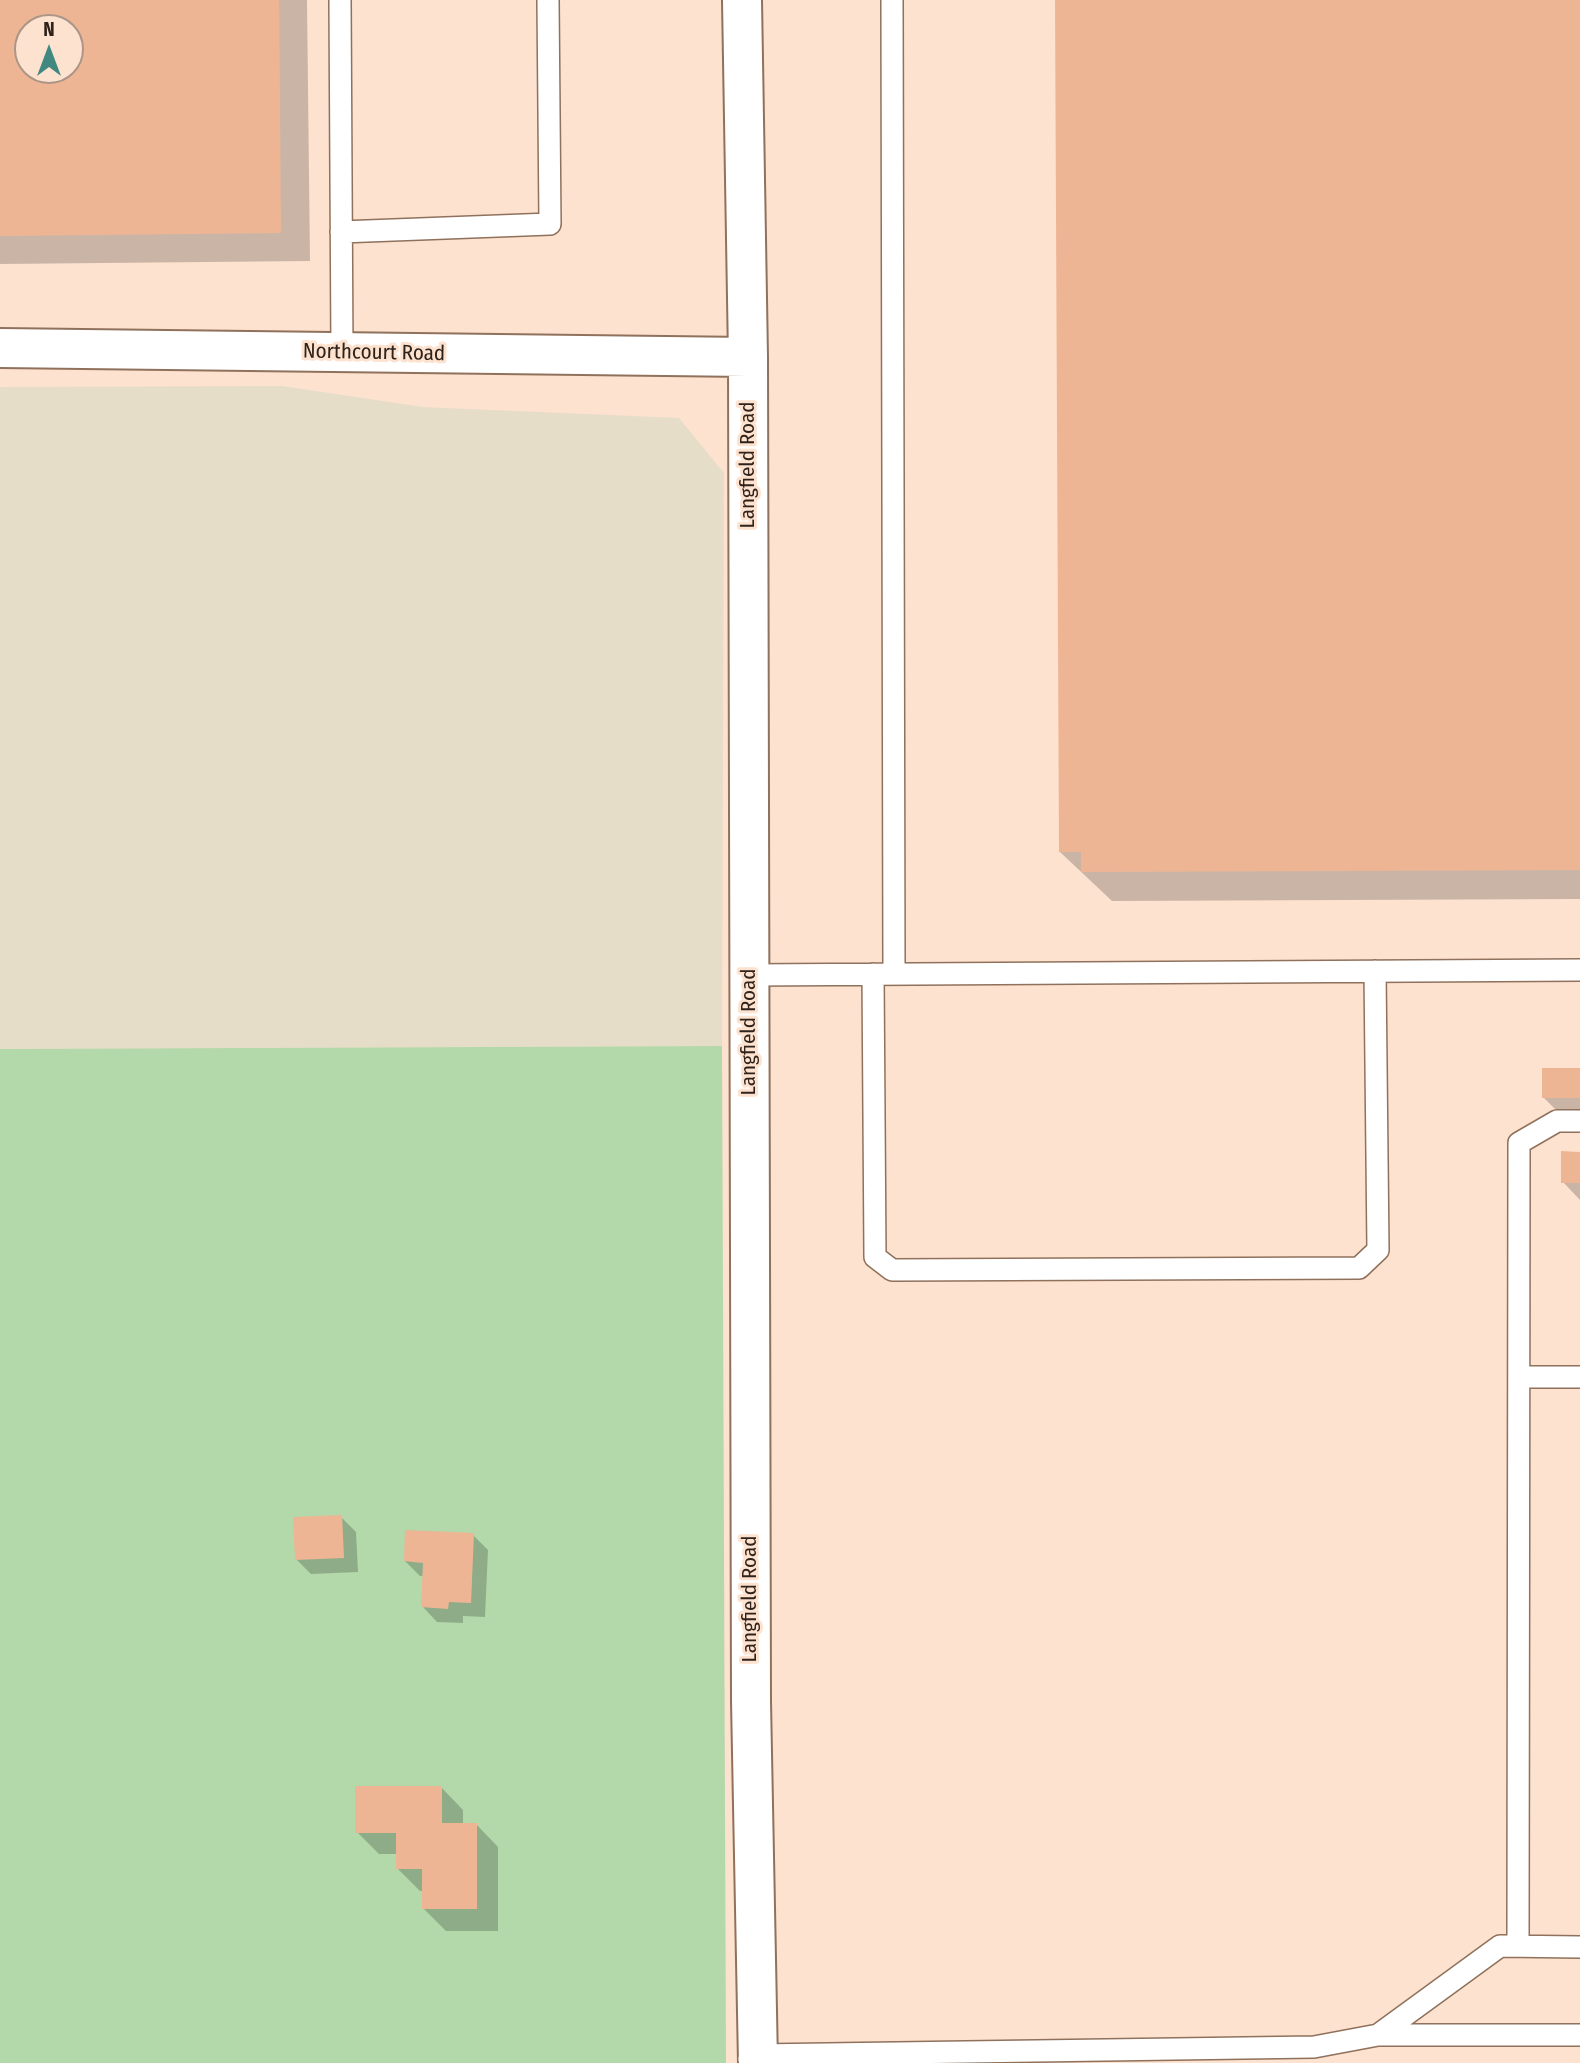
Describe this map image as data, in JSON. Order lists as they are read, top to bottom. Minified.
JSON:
{"streets":{"street":["Northcourt Road","Langfield Road"]},"crossings":[["Northcourt Road","Langfield Road"]],"north":"top"}
